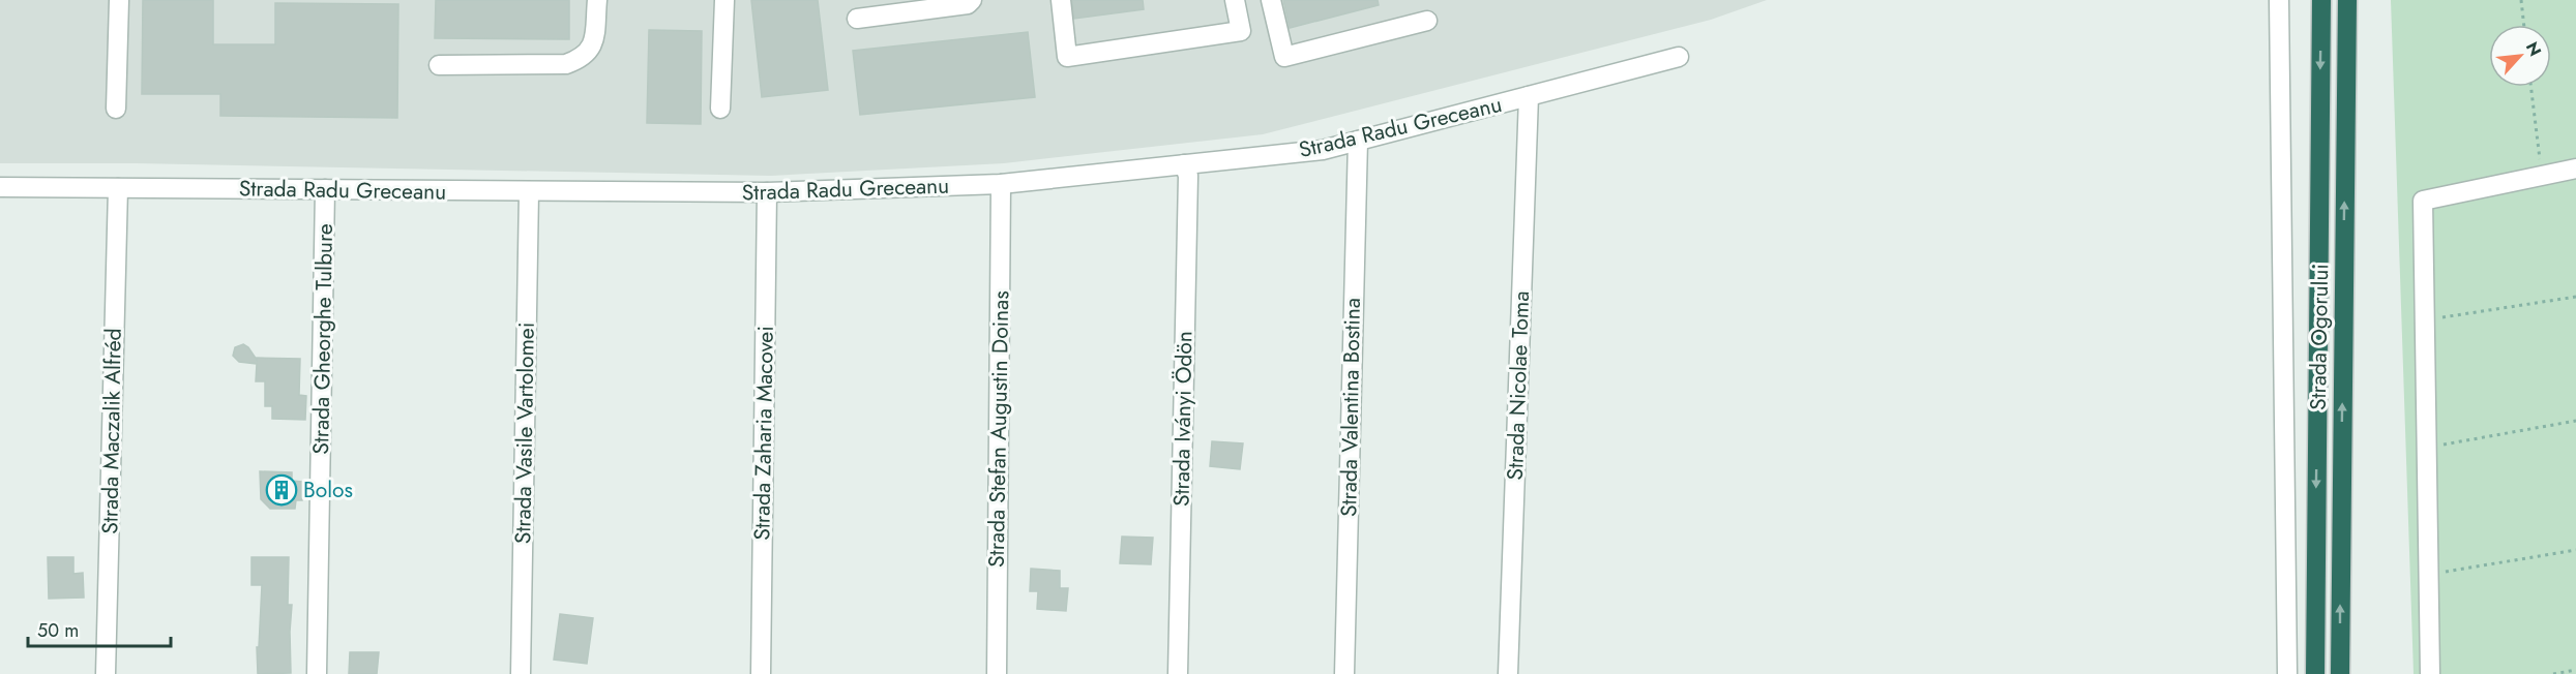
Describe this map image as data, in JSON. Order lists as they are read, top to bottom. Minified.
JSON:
{"streets":{"highway":["Strada Ogorului"],"street":["Strada Radu Greceanu","Strada Gheorghe Tulbure","Strada Nicolae Toma","Strada Valentina Bostina","Strada Iványi Ödön","Strada Stefan Augustin Doinas","Strada Maczalik Alfréd","Strada Vasile Vartolomei","Strada Zaharia Macovei"]},"crossings":[["Strada Radu Greceanu","Strada Gheorghe Tulbure"],["Strada Radu Greceanu","Strada Nicolae Toma"],["Strada Radu Greceanu","Strada Valentina Bostina"],["Strada Radu Greceanu","Strada Iványi Ödön"],["Strada Radu Greceanu","Strada Stefan Augustin Doinas"],["Strada Radu Greceanu","Strada Maczalik Alfréd"],["Strada Radu Greceanu","Strada Vasile Vartolomei"],["Strada Radu Greceanu","Strada Zaharia Macovei"]],"places":{"building":["Bolos"]},"scale_bar":"50 m","north":"top right"}
